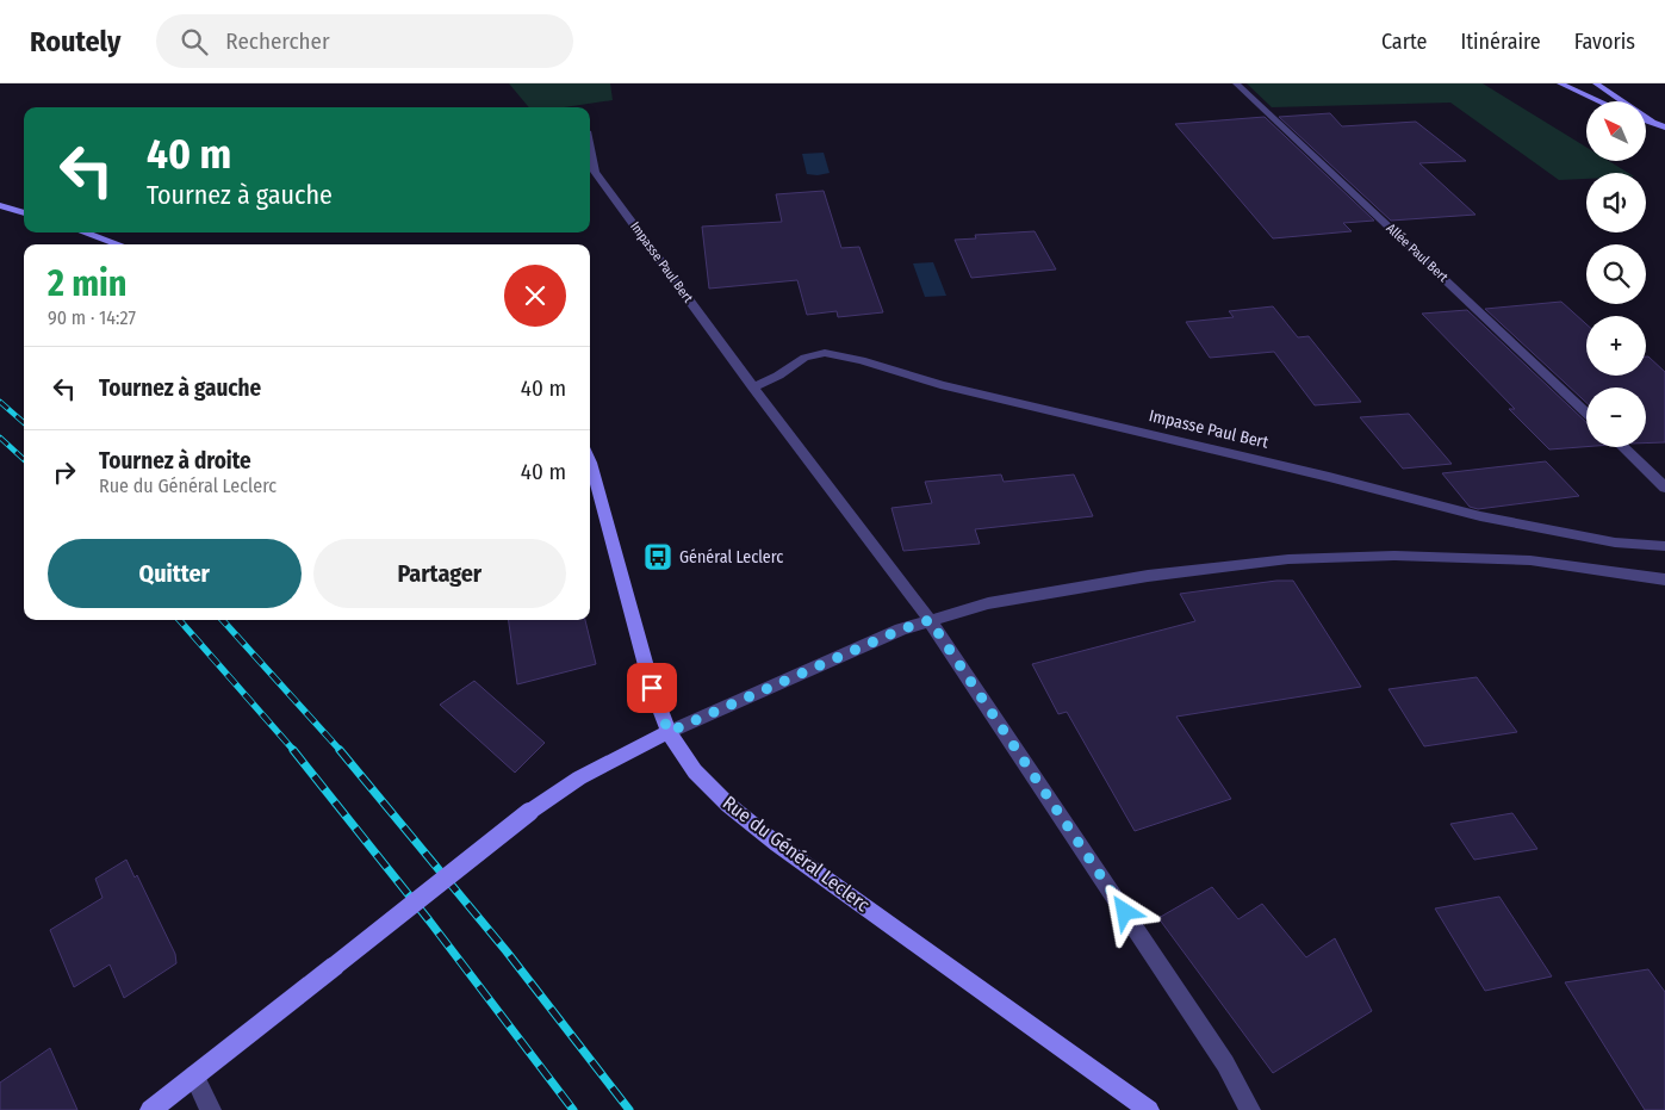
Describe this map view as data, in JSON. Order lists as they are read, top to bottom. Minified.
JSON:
{"streets":{"street":["Allée Paul Bert","Impasse Paul Bert","Rue du Général Leclerc"]},"places":{"bus stop":["Général Leclerc"]},"north":"top left","page":{"header":"Routely","search":"Rechercher","nav":["Carte","Itinéraire","Favoris"],"map_buttons":["+","−"],"turn":["40 m","Tournez à gauche"],"heading":["2 min","90 m · 14:27"],"list":[{"name":"Tournez à gauche","value":"40 m"},{"name":"Tournez à droite","note":"Rue du Général Leclerc","value":"40 m"}],"buttons":["Quitter","Partager"]}}
